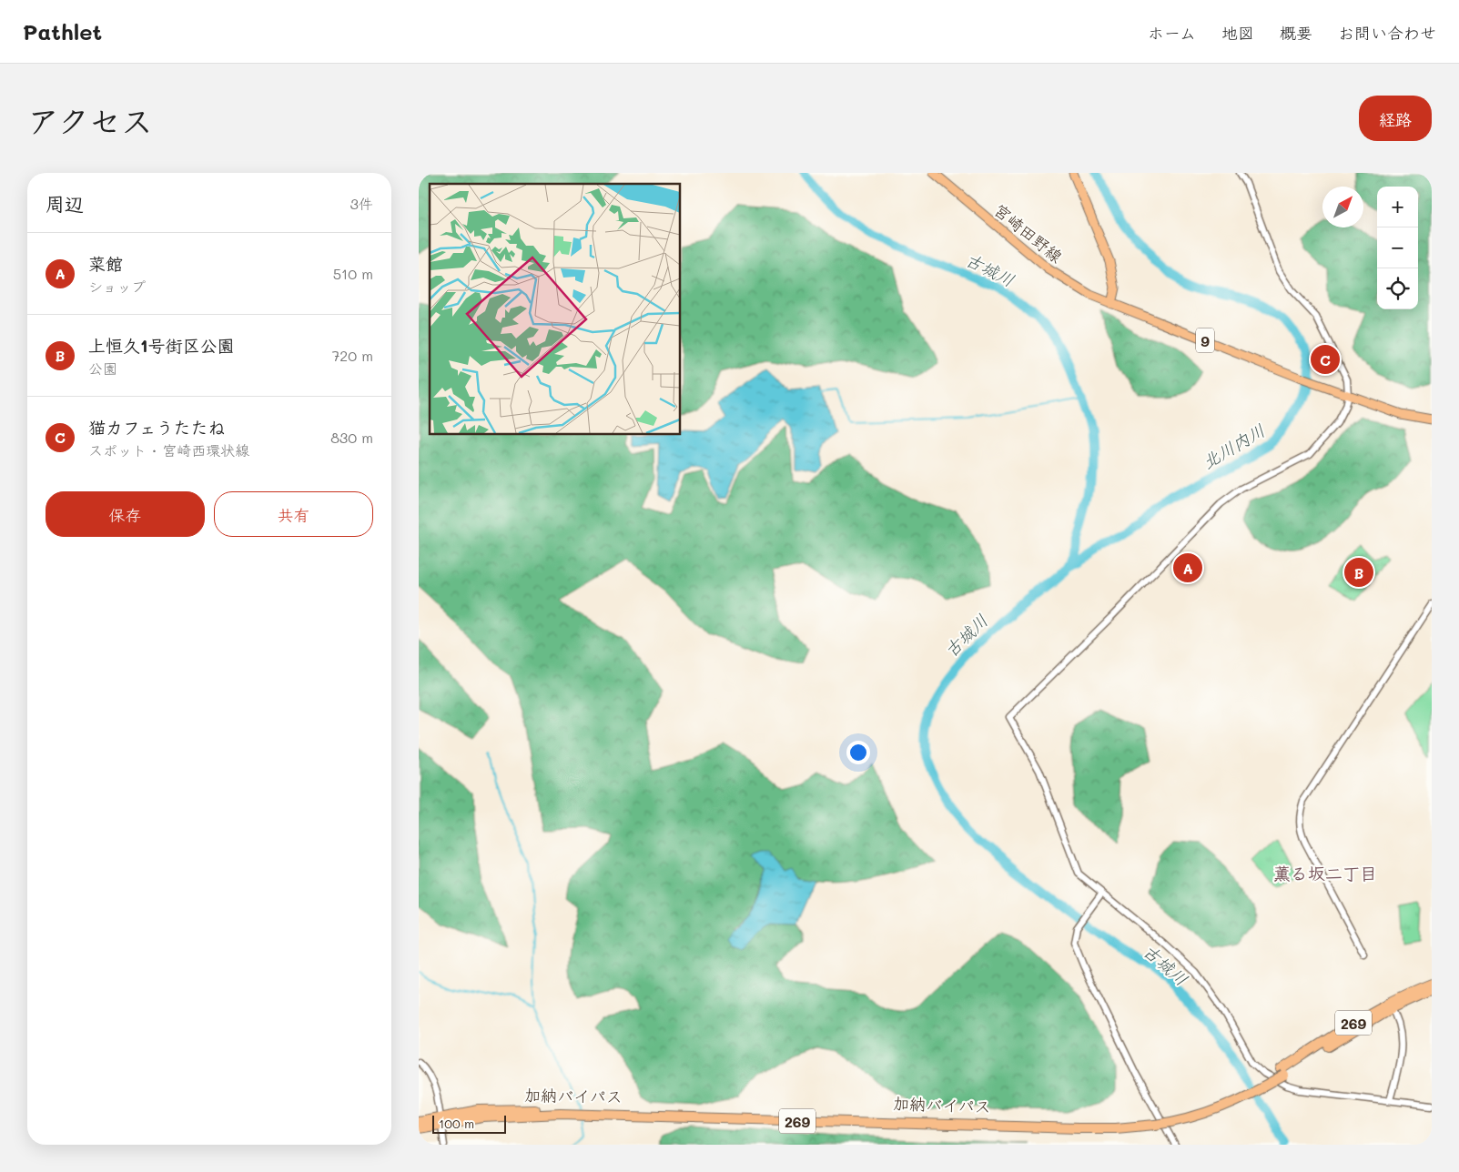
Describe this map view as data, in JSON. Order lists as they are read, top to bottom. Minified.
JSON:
{"streets":{"highway":["269","加納バイパス"],"main road":["宮崎田野線","9"]},"crossings":[["宮崎田野線","9"]],"districts":["薫る坂二丁目"],"water":["古城川","北川内川"],"scale_bar":"100 m","north":"top right","page":{"header":"Pathlet","nav":["ホーム","地図","概要","お問い合わせ"],"title":"アクセス","buttons":["経路",["保存","共有"]],"heading":["周辺","3件"],"map_buttons":["+","−"],"list":[{"mark":"A","name":"菜館","note":"ショップ","value":"510 m"},{"mark":"B","name":"上恒久1号街区公園","note":"公園","value":"720 m"},{"mark":"C","name":"猫カフェうたたね","note":"スポット · 宮崎西環状線","value":"830 m"}],"pins":["C","A","B"],"scale":"100 m"}}
